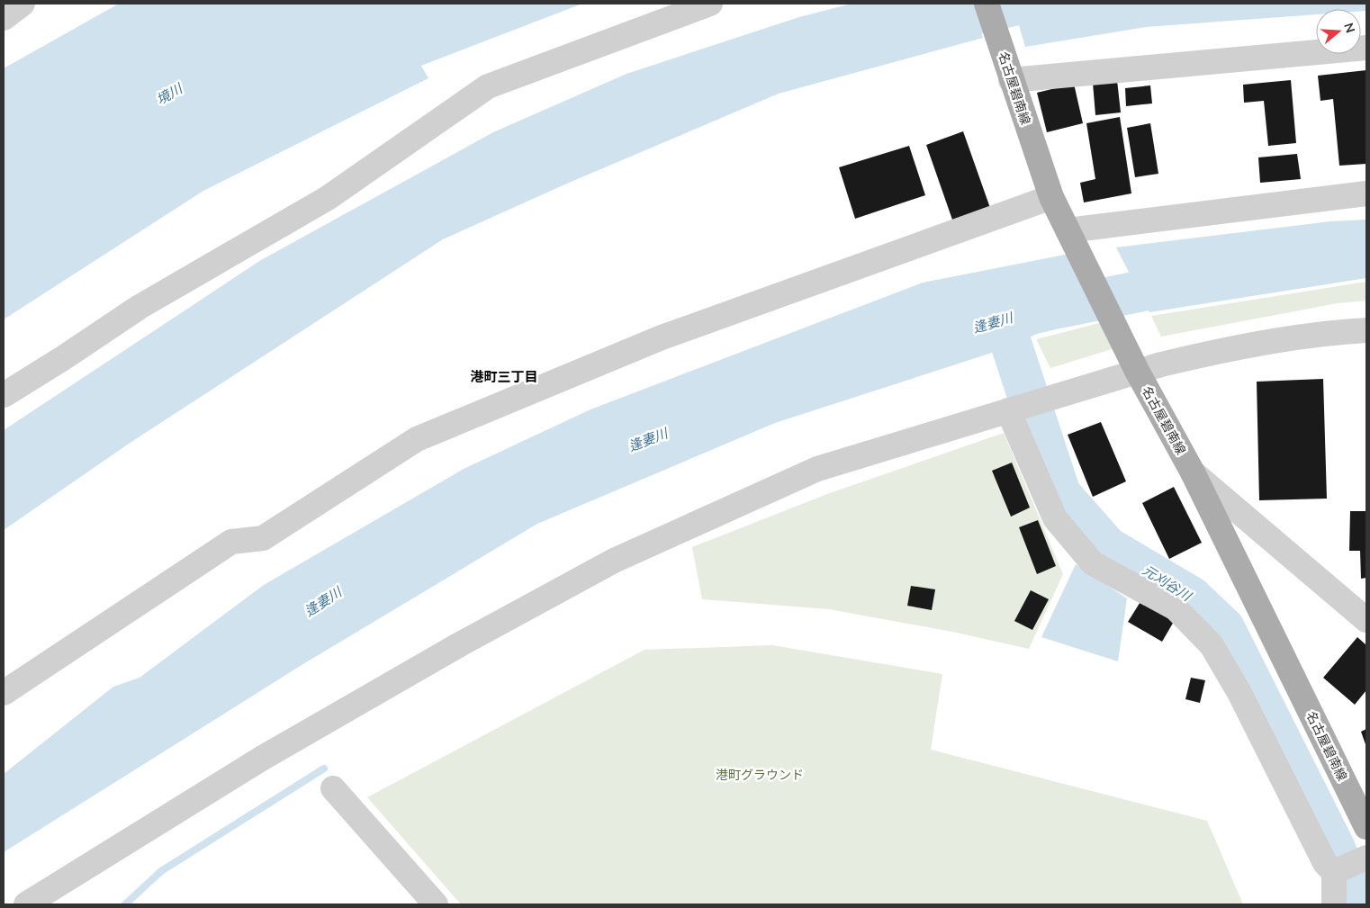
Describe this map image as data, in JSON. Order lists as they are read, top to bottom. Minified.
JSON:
{"streets":{"main road":["名古屋碧南線"]},"districts":["港町三丁目"],"water":["境川","逢妻川","元刈谷川"],"parks":["港町グラウンド"],"north":"right"}
